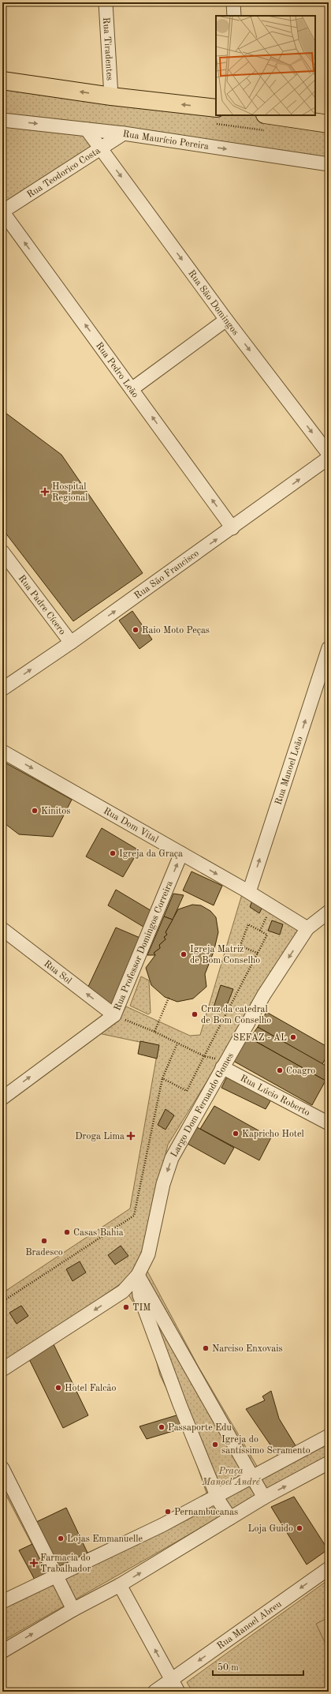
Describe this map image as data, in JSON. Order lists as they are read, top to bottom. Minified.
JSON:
{"streets":{"street":["Rua Tiradentes","Rua Maurício Pereira","Rua Teodorico Costa","Rua São Domingos","Rua Pedro Leão","Rua São Francisco","Rua Padre Cícero","Rua Manoel Leão","Rua Dom Vital","Rua Professor Domingos Correira","Rua Sol","Rua Lúcio Roberto","Largo Dom Fernando Gomes","Rua Manoel Abreu"]},"crossings":[["Rua Maurício Pereira","Rua Teodorico Costa"],["Rua Maurício Pereira","Rua São Domingos"],["Rua Teodorico Costa","Rua São Domingos"],["Rua Teodorico Costa","Rua Pedro Leão"],["Rua Pedro Leão","Rua São Francisco"],["Rua São Francisco","Rua Padre Cícero"],["Rua Manoel Leão","Rua Dom Vital"],["Rua Dom Vital","Rua Professor Domingos Correira"],["Rua Dom Vital","Largo Dom Fernando Gomes"],["Rua Professor Domingos Correira","Rua Sol"],["Rua Lúcio Roberto","Largo Dom Fernando Gomes"]],"one_way":["Rua Maurício Pereira","Rua São Domingos","Rua Pedro Leão","Rua São Francisco","Rua Manoel Leão","Rua Dom Vital","Rua Professor Domingos Correira","Rua Sol","Largo Dom Fernando Gomes"],"parks":["Praça Manoel André"],"places":{"health":["Hospital Regional","Droga Lima","Farmacia do Trabalhador"],"other":["Raio Moto Peças","Kinitos","Igreja da Graça","Igreja Matriz de Bom Conselho","Cruz da catedral de Bom Conselho","SEFAZ - AL","Coagro","Kapricho Hotel","Casas Bahia","Bradesco","TIM","Narciso Enxovais","Hotel Falcão","Passaporte Edu","Igreja do santíssimo Scramento","Pernambucanas","Loja Guido","Lojas Emmanuelle"]},"scale_bar":"50 m"}
